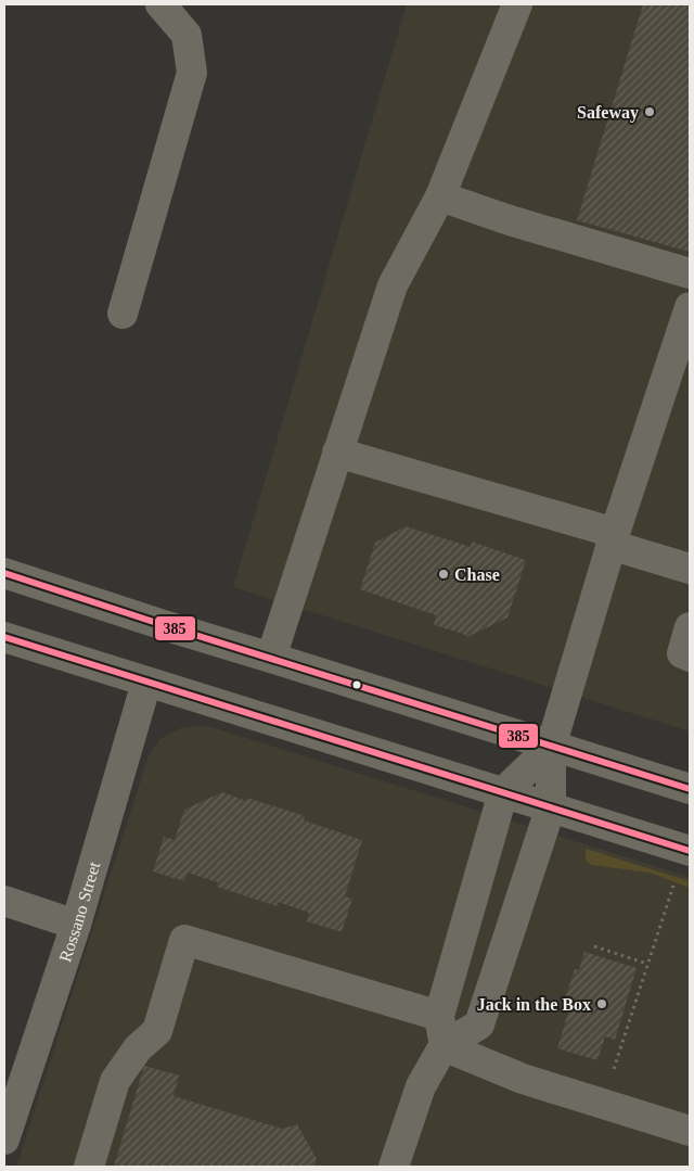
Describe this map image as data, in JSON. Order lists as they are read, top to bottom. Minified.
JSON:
{"streets":{"street":["Rossano Street"]},"places":["Safeway","Chase","Jack in the Box"],"lines":["transit line 385"]}
